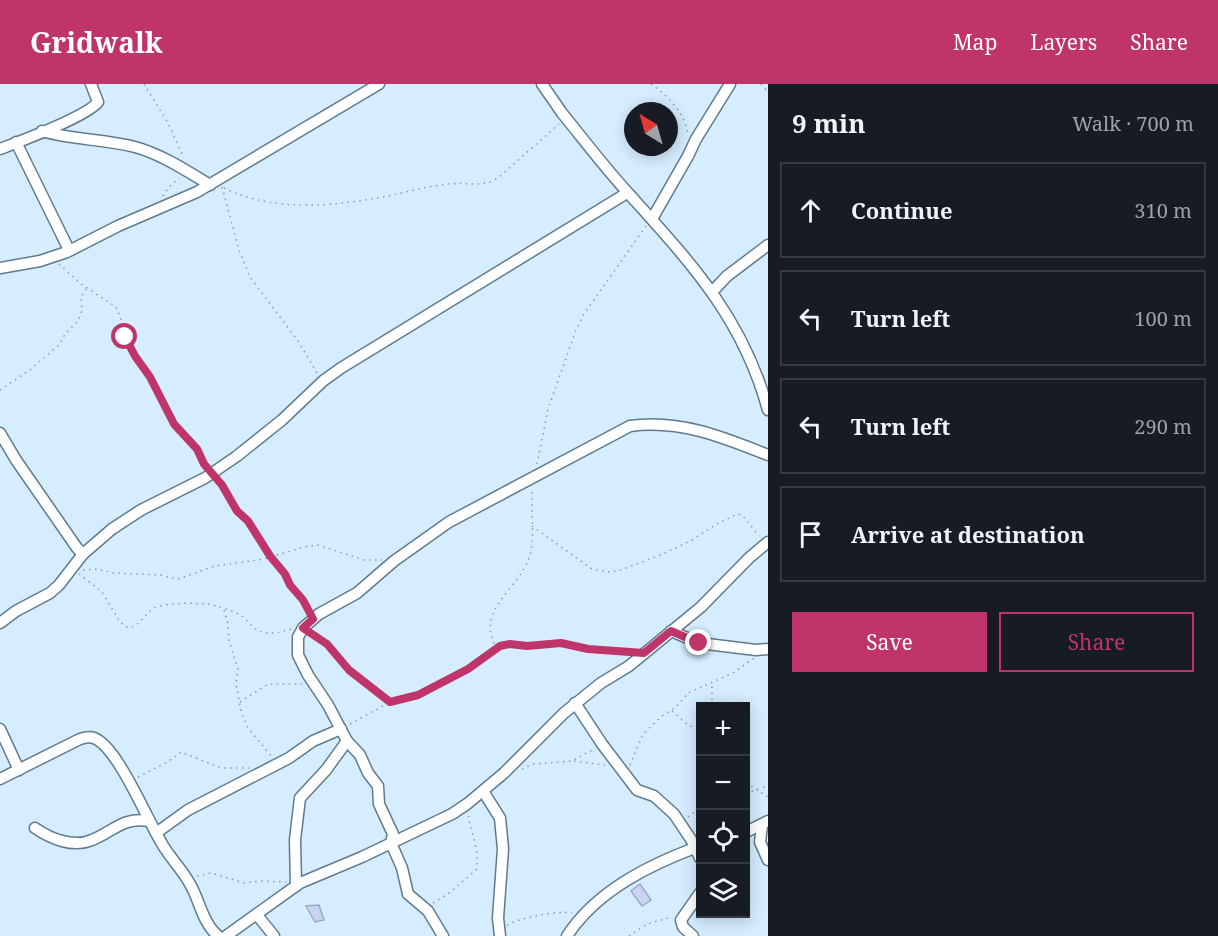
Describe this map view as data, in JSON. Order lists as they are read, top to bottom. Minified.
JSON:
{"north":"top left","page":{"header":"Gridwalk","nav":["Map","Layers","Share"],"heading":["9 min","Walk · 700 m"],"list":[["Continue","310 m"],["Turn left","100 m"],["Turn left","290 m"],"Arrive at destination"],"buttons":["Save","Share"],"map_buttons":["+","−"]}}
